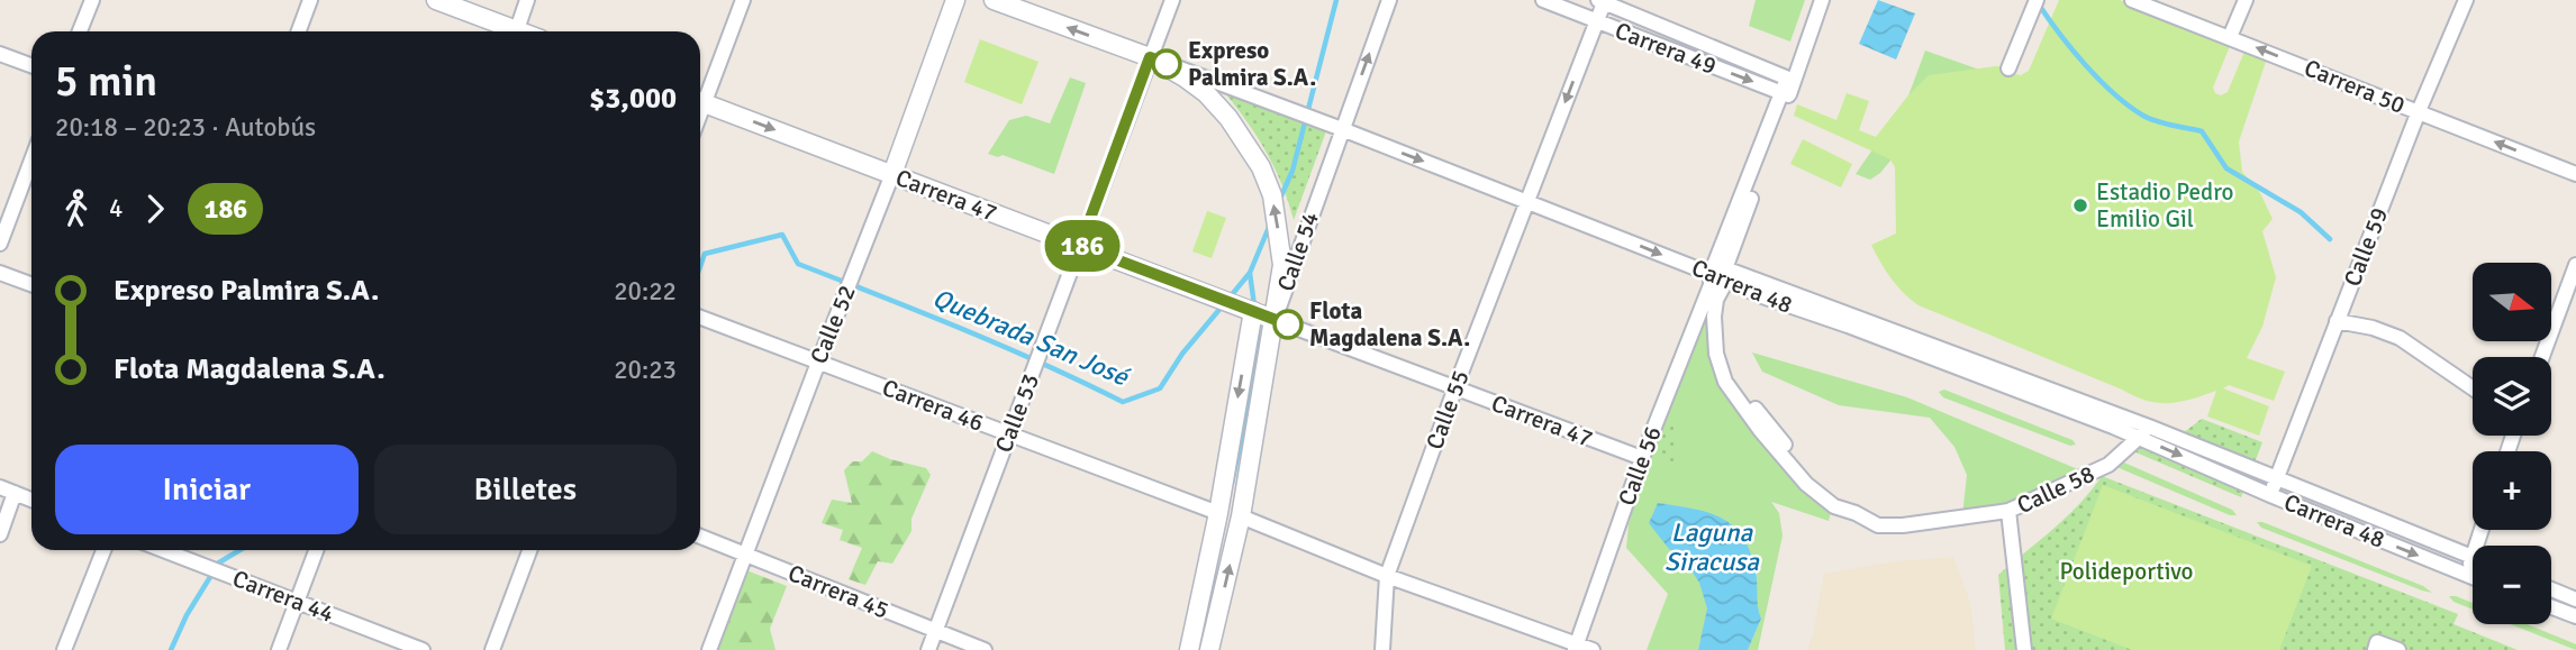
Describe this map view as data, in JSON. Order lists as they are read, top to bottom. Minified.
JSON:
{"streets":{"main road":["Carrera 47","Calle 54","Carrera 48","Calle 52"],"street":["Carrera 49","Carrera 50","Calle 59","Carrera 46","Calle 55","Calle 53","Calle 56","Calle 58","Carrera 45","Carrera 44"]},"crossings":[["Carrera 49","Calle 55"],["Carrera 49","Calle 56"],["Carrera 50","Calle 59"],["Carrera 47","Calle 54"],["Carrera 47","Calle 52"],["Carrera 47","Calle 55"],["Carrera 47","Calle 53"],["Carrera 47","Calle 56"],["Calle 59","Carrera 48"],["Calle 54","Carrera 48"],["Calle 54","Carrera 46"],["Carrera 48","Calle 55"],["Carrera 48","Calle 53"],["Carrera 48","Calle 56"],["Carrera 48","Calle 58"],["Calle 52","Carrera 46"],["Calle 52","Carrera 45"],["Carrera 46","Calle 53"],["Calle 53","Carrera 45"],["Calle 56","Calle 58"]],"one_way":["Carrera 50"],"water":["Quebrada San José","Laguna Siracusa"],"parks":["Polideportivo"],"places":["Expreso Palmira S.A.","Estadio Pedro Emilio Gil","Flota Magdalena S.A."],"lines":["bus line 186"],"north":"right","page":{"on_map":"186","heading":["5 min","20:18 – 20:23 · Autobús","$3,000"],"legs":["4","186"],"list":[{"name":"Expreso Palmira S.A.","value":"20:22"},{"name":"Flota Magdalena S.A.","value":"20:23"}],"map_buttons":["+","−"],"buttons":["Iniciar","Billetes"]}}
